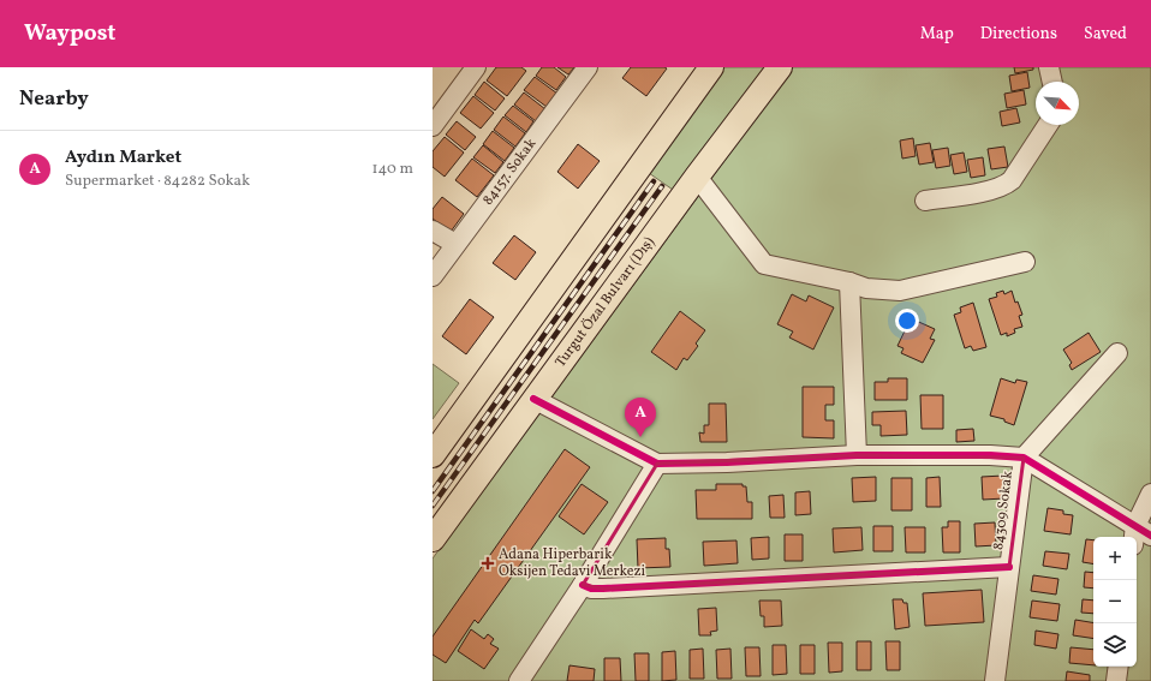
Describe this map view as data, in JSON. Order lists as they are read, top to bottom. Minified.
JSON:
{"streets":{"main road":["Turgut Özal Bulvarı (Dış)"],"street":["84157. Sokak","84309 Sokak"]},"places":{"health":["Adana Hiperbarik Oksijen Tedavi Merkezi"]},"north":"bottom right","page":{"header":"Waypost","nav":["Map","Directions","Saved"],"heading":"Nearby","list":[{"mark":"A","name":"Aydın Market","note":"Supermarket · 84282 Sokak","value":"140 m"}],"pins":"A","map_buttons":["+","−"]}}
